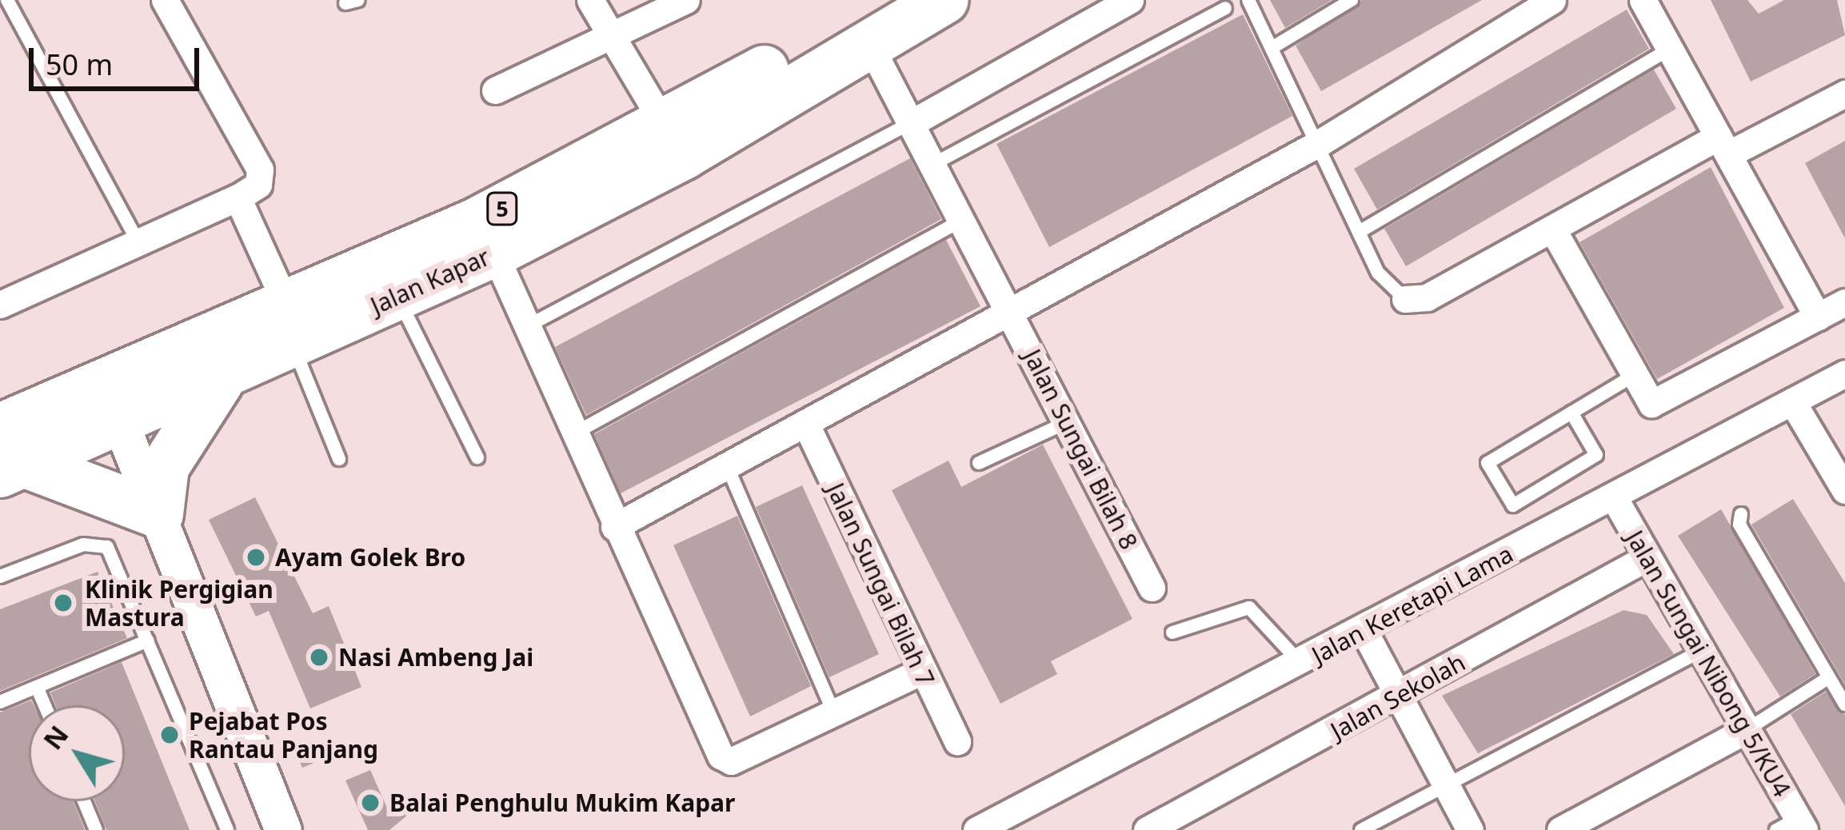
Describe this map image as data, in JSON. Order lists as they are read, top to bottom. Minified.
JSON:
{"streets":{"highway":["5","Jalan Kapar"],"street":["Jalan Sungai Bilah 8","Jalan Sungai Bilah 7","Jalan Keretapi Lama","Jalan Sungai Nibong 5/KU4","Jalan Sekolah"]},"crossings":[["Jalan Kapar","Jalan Sungai Bilah 8"],["Jalan Keretapi Lama","Jalan Sungai Nibong 5/KU4"],["Jalan Sungai Nibong 5/KU4","Jalan Sekolah"]],"places":["Ayam Golek Bro","Klinik Pergigian Mastura","Nasi Ambeng Jai","Pejabat Pos Rantau Panjang","Balai Penghulu Mukim Kapar"],"scale_bar":"50 m","north":"top left"}
